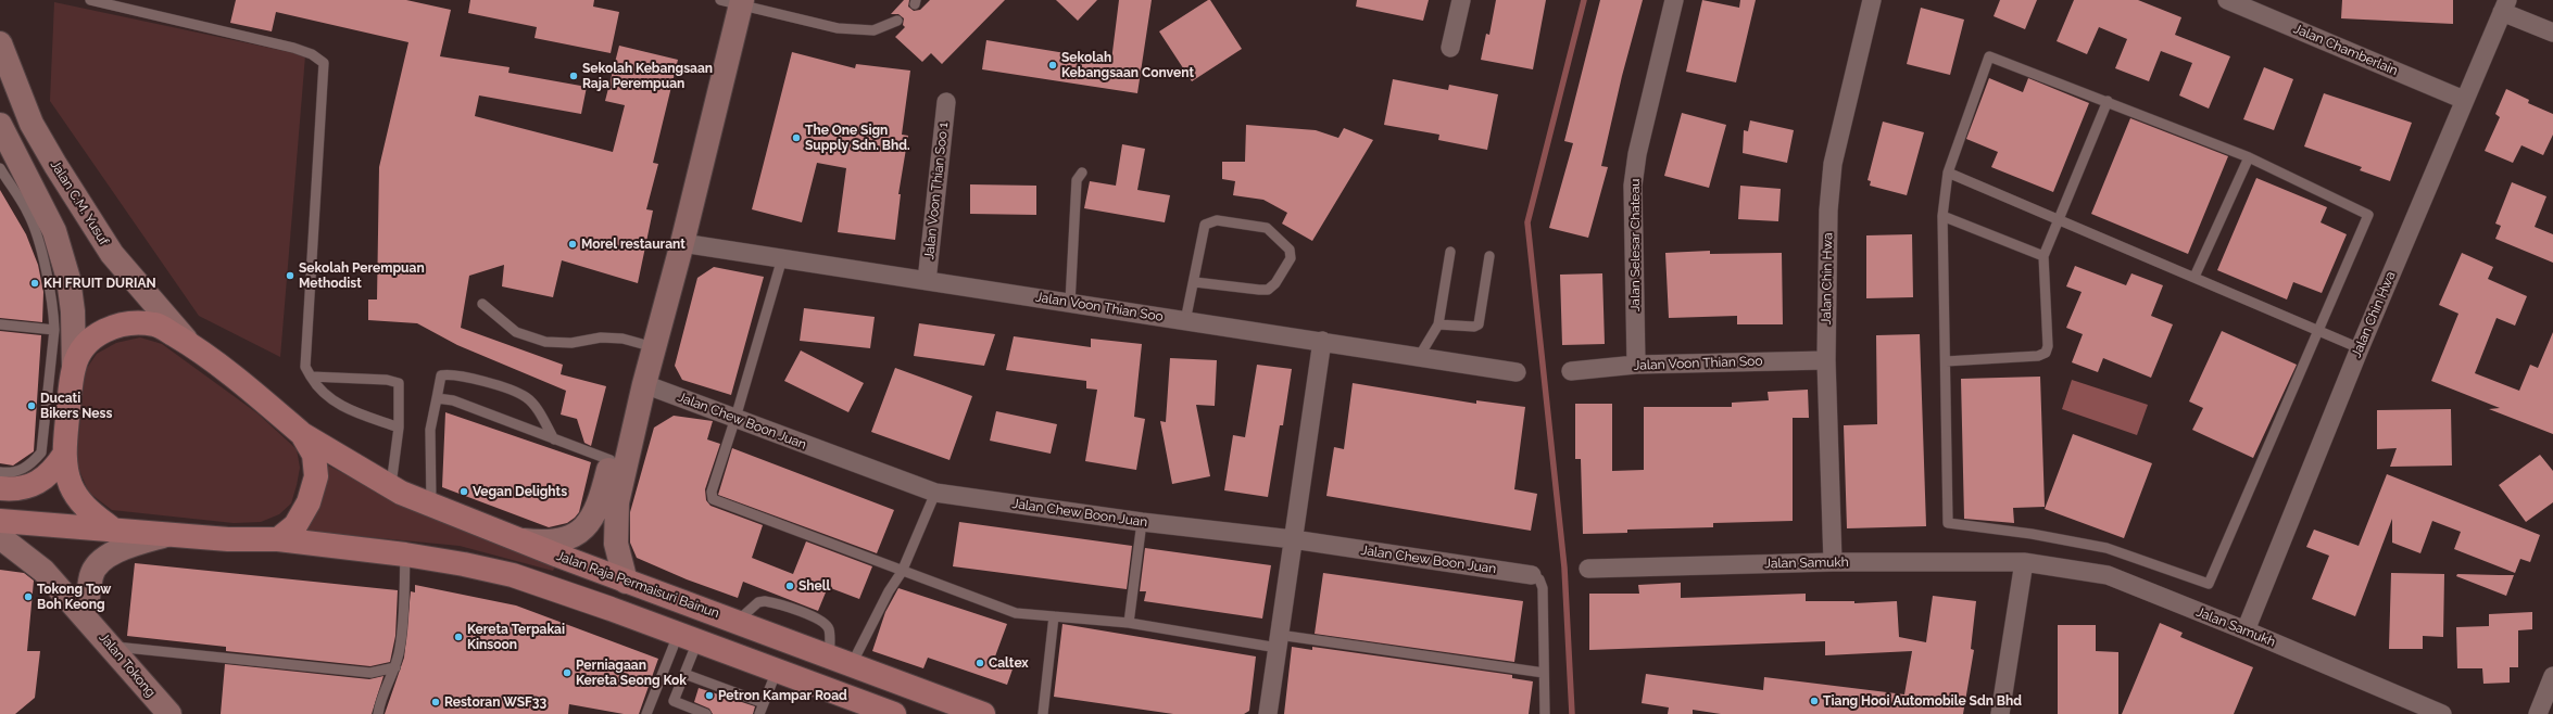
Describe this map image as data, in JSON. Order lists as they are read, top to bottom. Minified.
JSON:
{"streets":{"main road":["Jalan C.M. Yusuf","Jalan Raja Permaisuri Bainun","Jalan Tokong"],"street":["Jalan Chamberlain","Jalan Voon Thian Soo 1","Jalan Selesar Chateau","Jalan Chin Hwa","Jalan Voon Thian Soo","Jalan Chew Boon Juan","Jalan Samukh"]},"crossings":[["Jalan Chamberlain","Jalan Chin Hwa"],["Jalan Voon Thian Soo 1","Jalan Voon Thian Soo"],["Jalan Selesar Chateau","Jalan Voon Thian Soo"],["Jalan Chin Hwa","Jalan Voon Thian Soo"],["Jalan Chin Hwa","Jalan Samukh"]],"places":["Sekolah Kebangsaan Convent","Sekolah Kebangsaan Raja Perempuan","The One Sign Supply Sdn. Bhd.","Morel restaurant","Sekolah Perempuan Methodist","KH FRUIT DURIAN","Ducati Bikers Ness","Vegan Delights","Shell","Tokong Tow Boh Keong","Kereta Terpakai Kinsoon","Caltex","Perniagaan Kereta Seong Kok","Petron Kampar Road","Tiang Hooi Automobile Sdn Bhd","Restoran WSF33"]}
